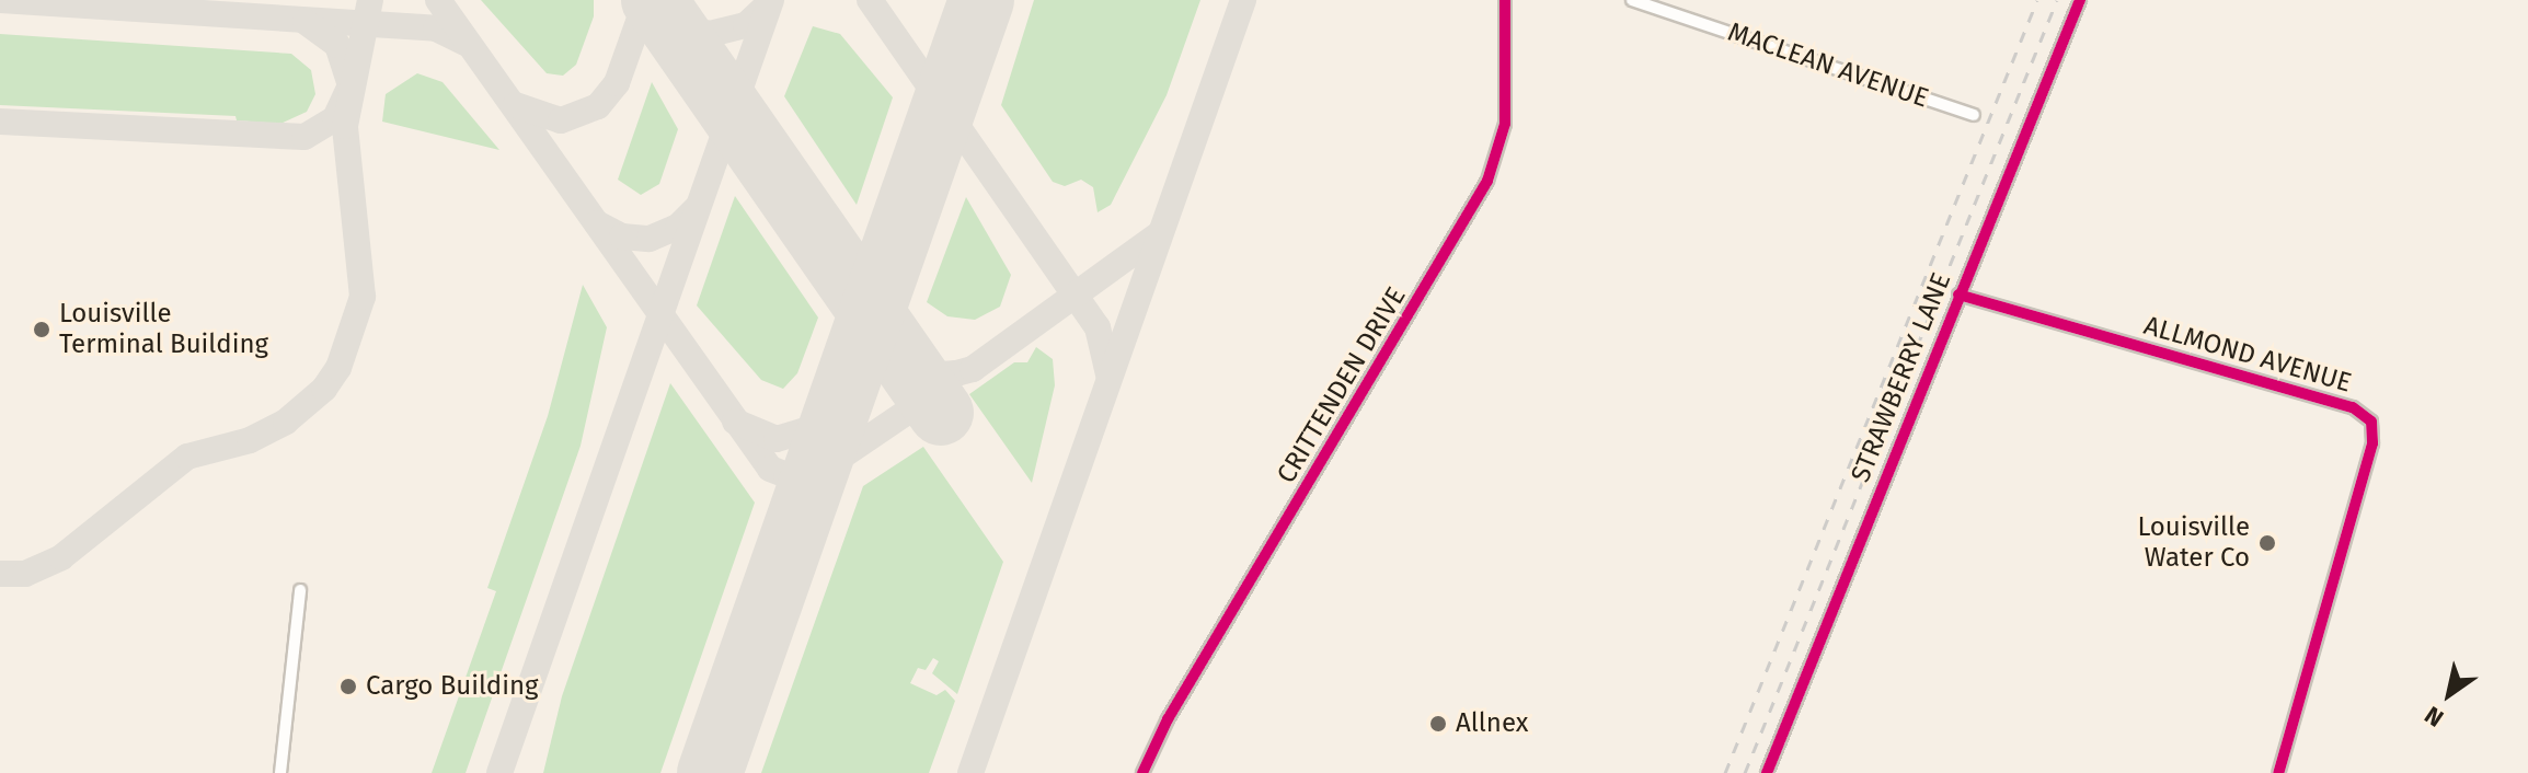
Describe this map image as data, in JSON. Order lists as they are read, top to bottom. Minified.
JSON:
{"streets":{"street":["MACLEAN AVENUE","ALLMOND AVENUE","STRAWBERRY LANE","CRITTENDEN DRIVE"]},"crossings":[["ALLMOND AVENUE","STRAWBERRY LANE"]],"places":["Louisville Terminal Building","Louisville Water Co","Cargo Building","Allnex"],"north":"bottom left"}
